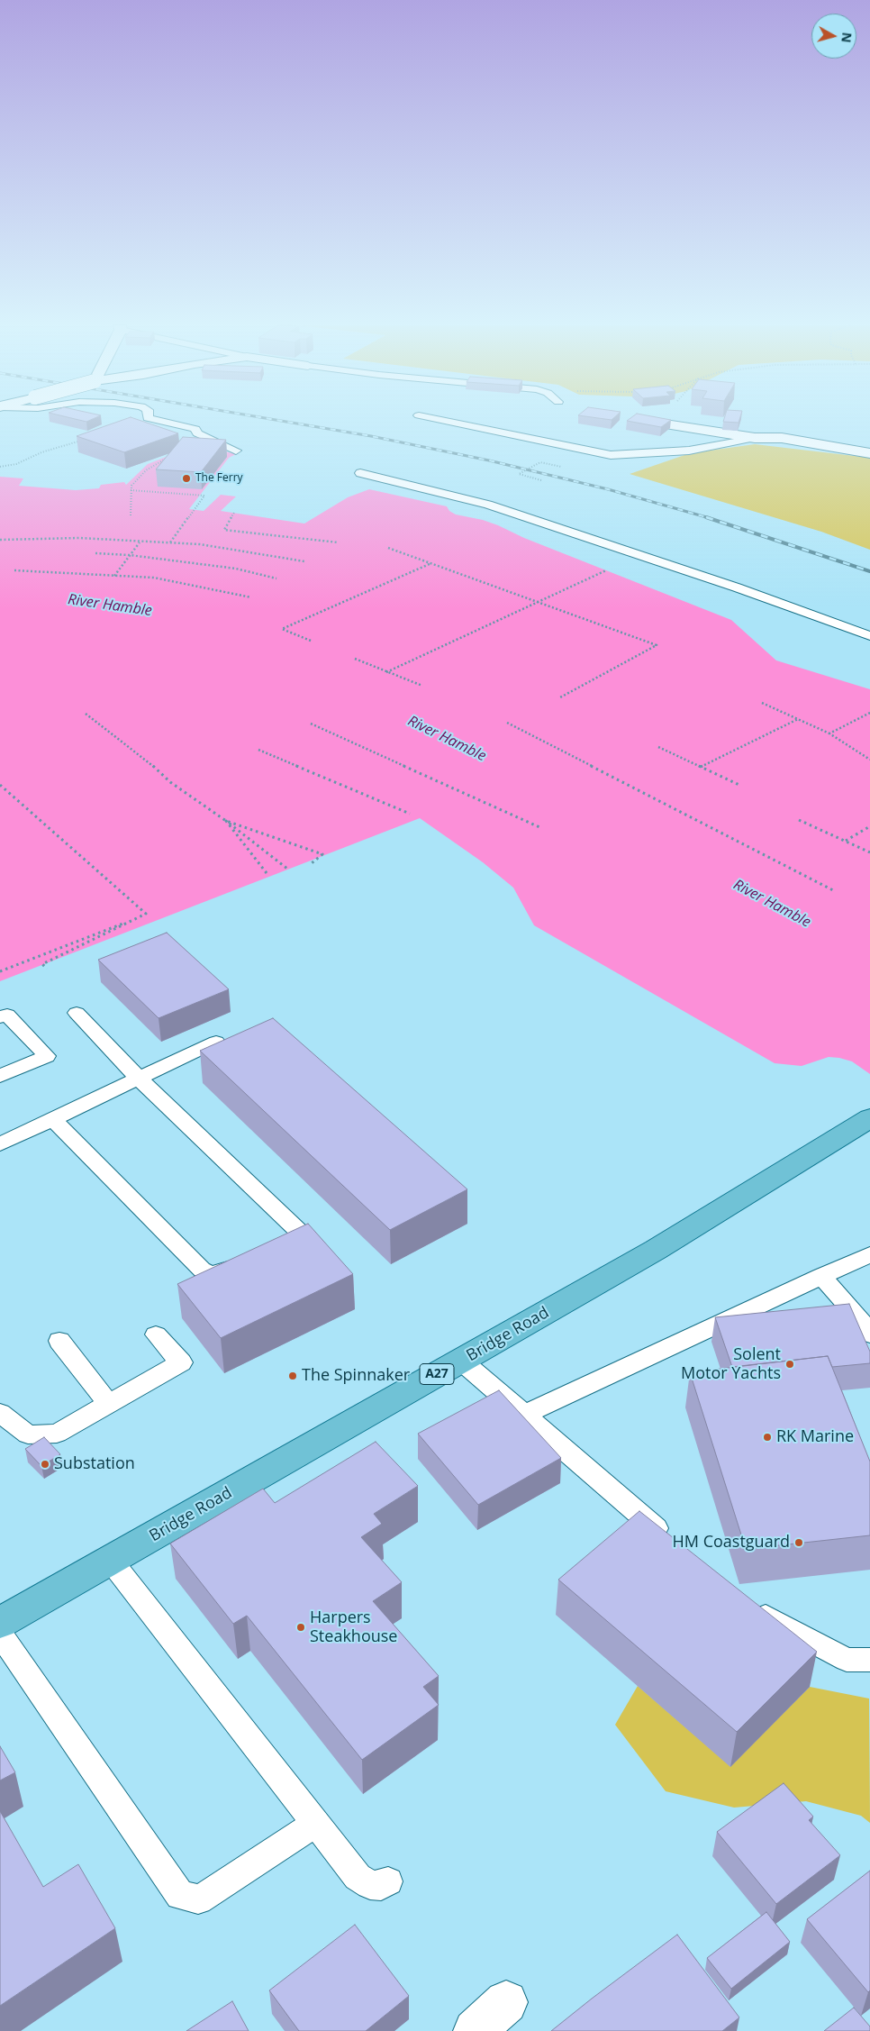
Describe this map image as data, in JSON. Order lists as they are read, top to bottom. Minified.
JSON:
{"streets":{"main road":["Bridge Road","A27"]},"water":["River Hamble"],"places":["The Ferry","Solent Motor Yachts","The Spinnaker","RK Marine","Substation","HM Coastguard","Harpers Steakhouse"],"north":"right"}
